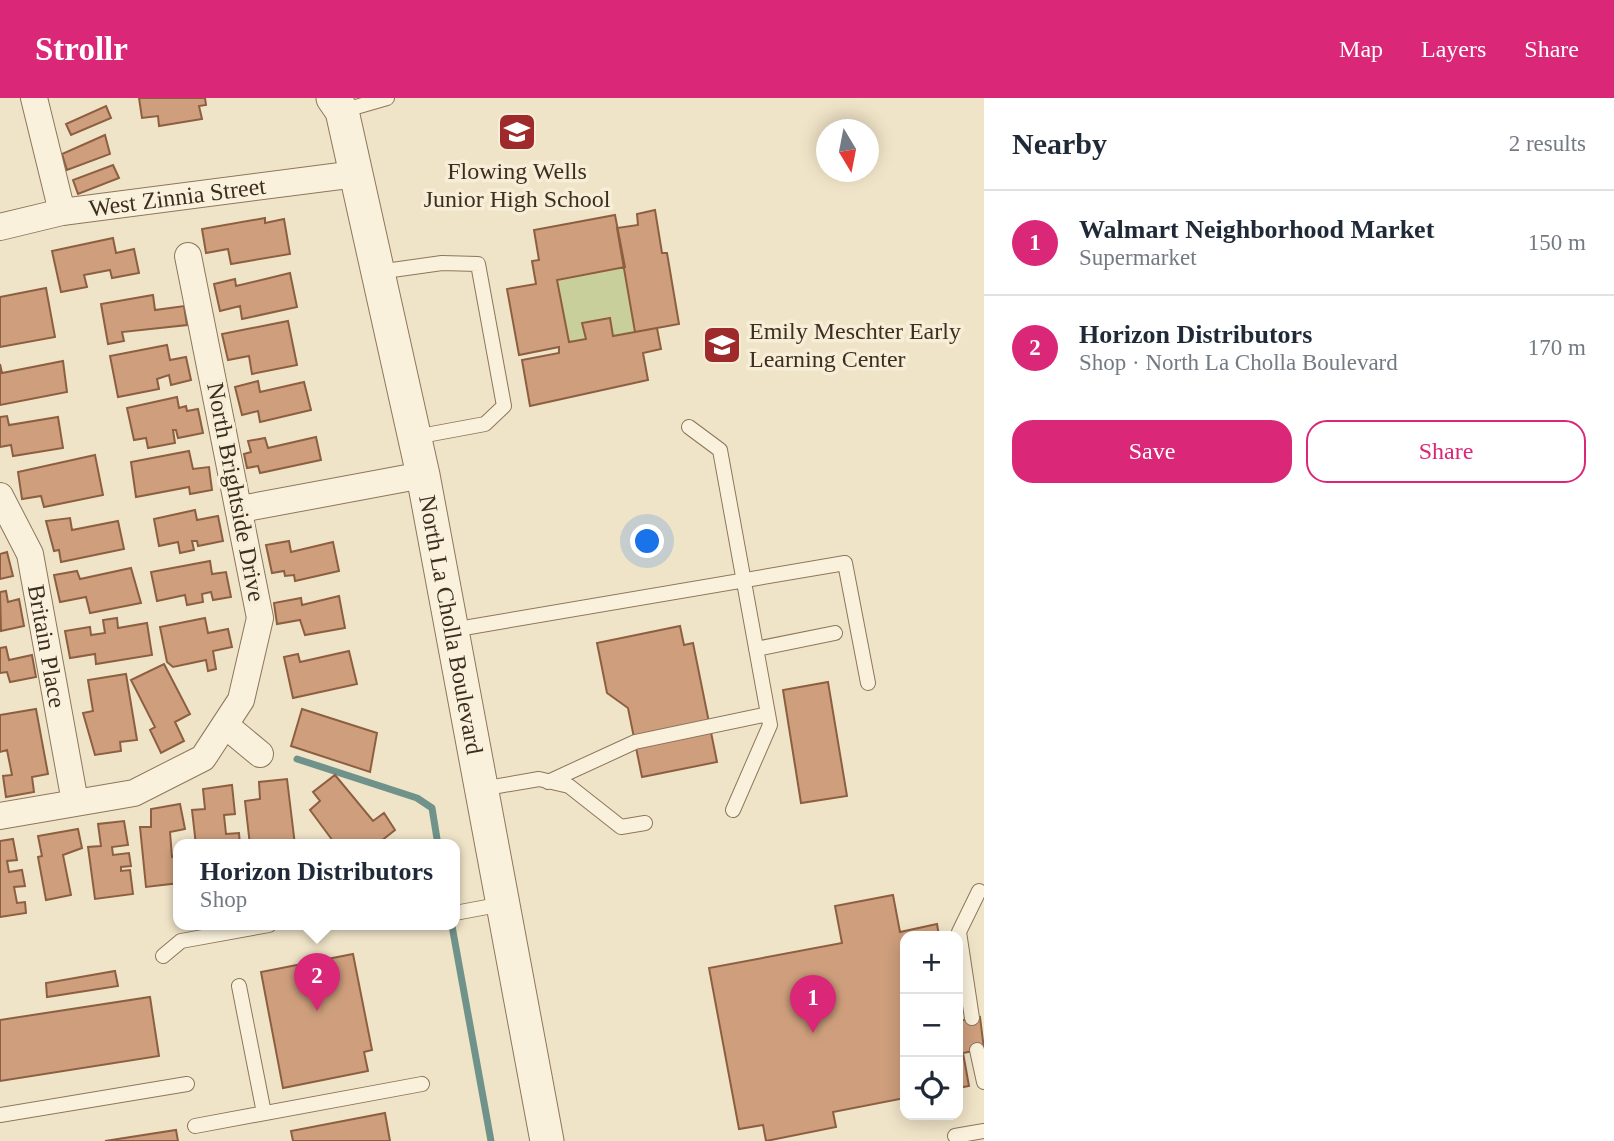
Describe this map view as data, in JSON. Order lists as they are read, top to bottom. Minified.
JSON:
{"streets":{"street":["West Zinnia Street","North Brightside Drive","North La Cholla Boulevard","Britain Place"]},"crossings":[["West Zinnia Street","North La Cholla Boulevard"],["North Brightside Drive","Britain Place"]],"places":{"school or university":["Flowing Wells Junior High School","Emily Meschter Early Learning Center"]},"north":"bottom","page":{"header":"Strollr","nav":["Map","Layers","Share"],"heading":["Nearby","2 results"],"list":[{"mark":"1","name":"Walmart Neighborhood Market","note":"Supermarket","value":"150 m"},{"mark":"2","name":"Horizon Distributors","note":"Shop · North La Cholla Boulevard","value":"170 m"}],"buttons":["Save","Share"],"popup":["Horizon Distributors","Shop"],"map_buttons":["+","−"],"pins":["2","1"]}}
